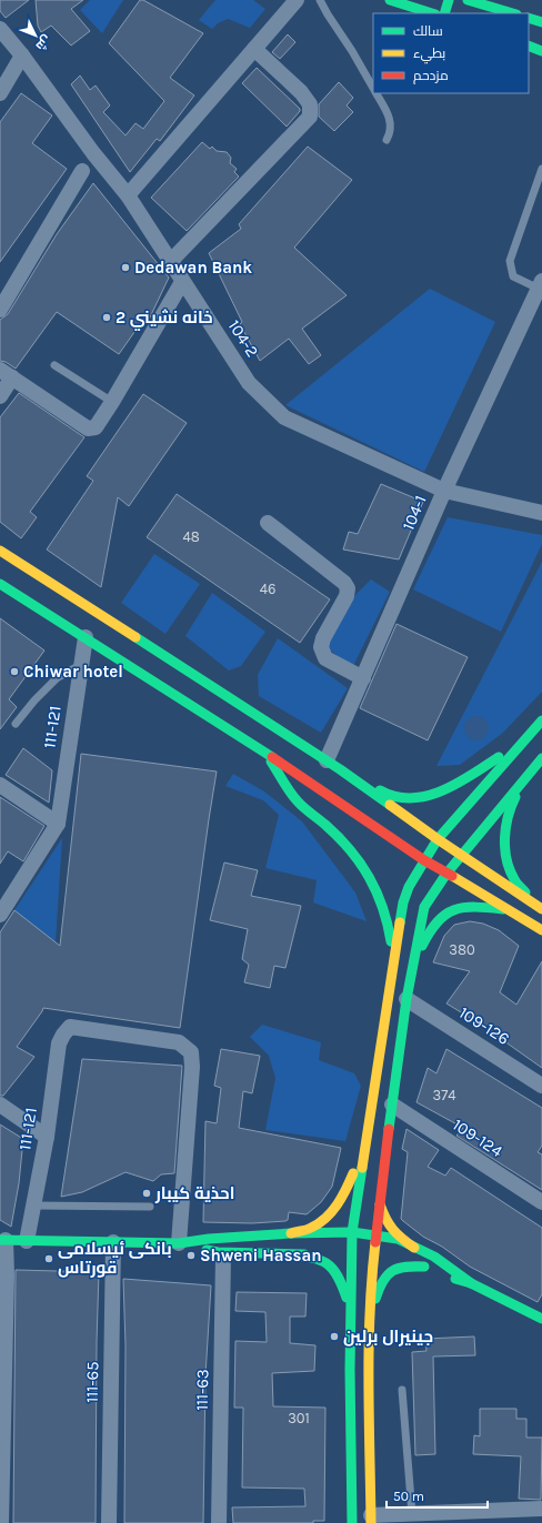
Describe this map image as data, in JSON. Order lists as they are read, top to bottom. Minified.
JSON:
{"streets":{"street":["104-2","104-1","111-121","109-126","109-124","111-65","111-63"]},"crossings":[["104-2","104-1"]],"places":["Dedawan Bank","خانه نشيني 2","Chiwar hotel","احذية كيبار","Shweni Hassan","بانکی ئیسلامی قورتاس","جينيرال برلين"],"house_numbers":["48","46","380","374","301"],"legend":["سالك","بطيء","مزدحم"],"scale_bar":"50 m","north":"bottom right"}
